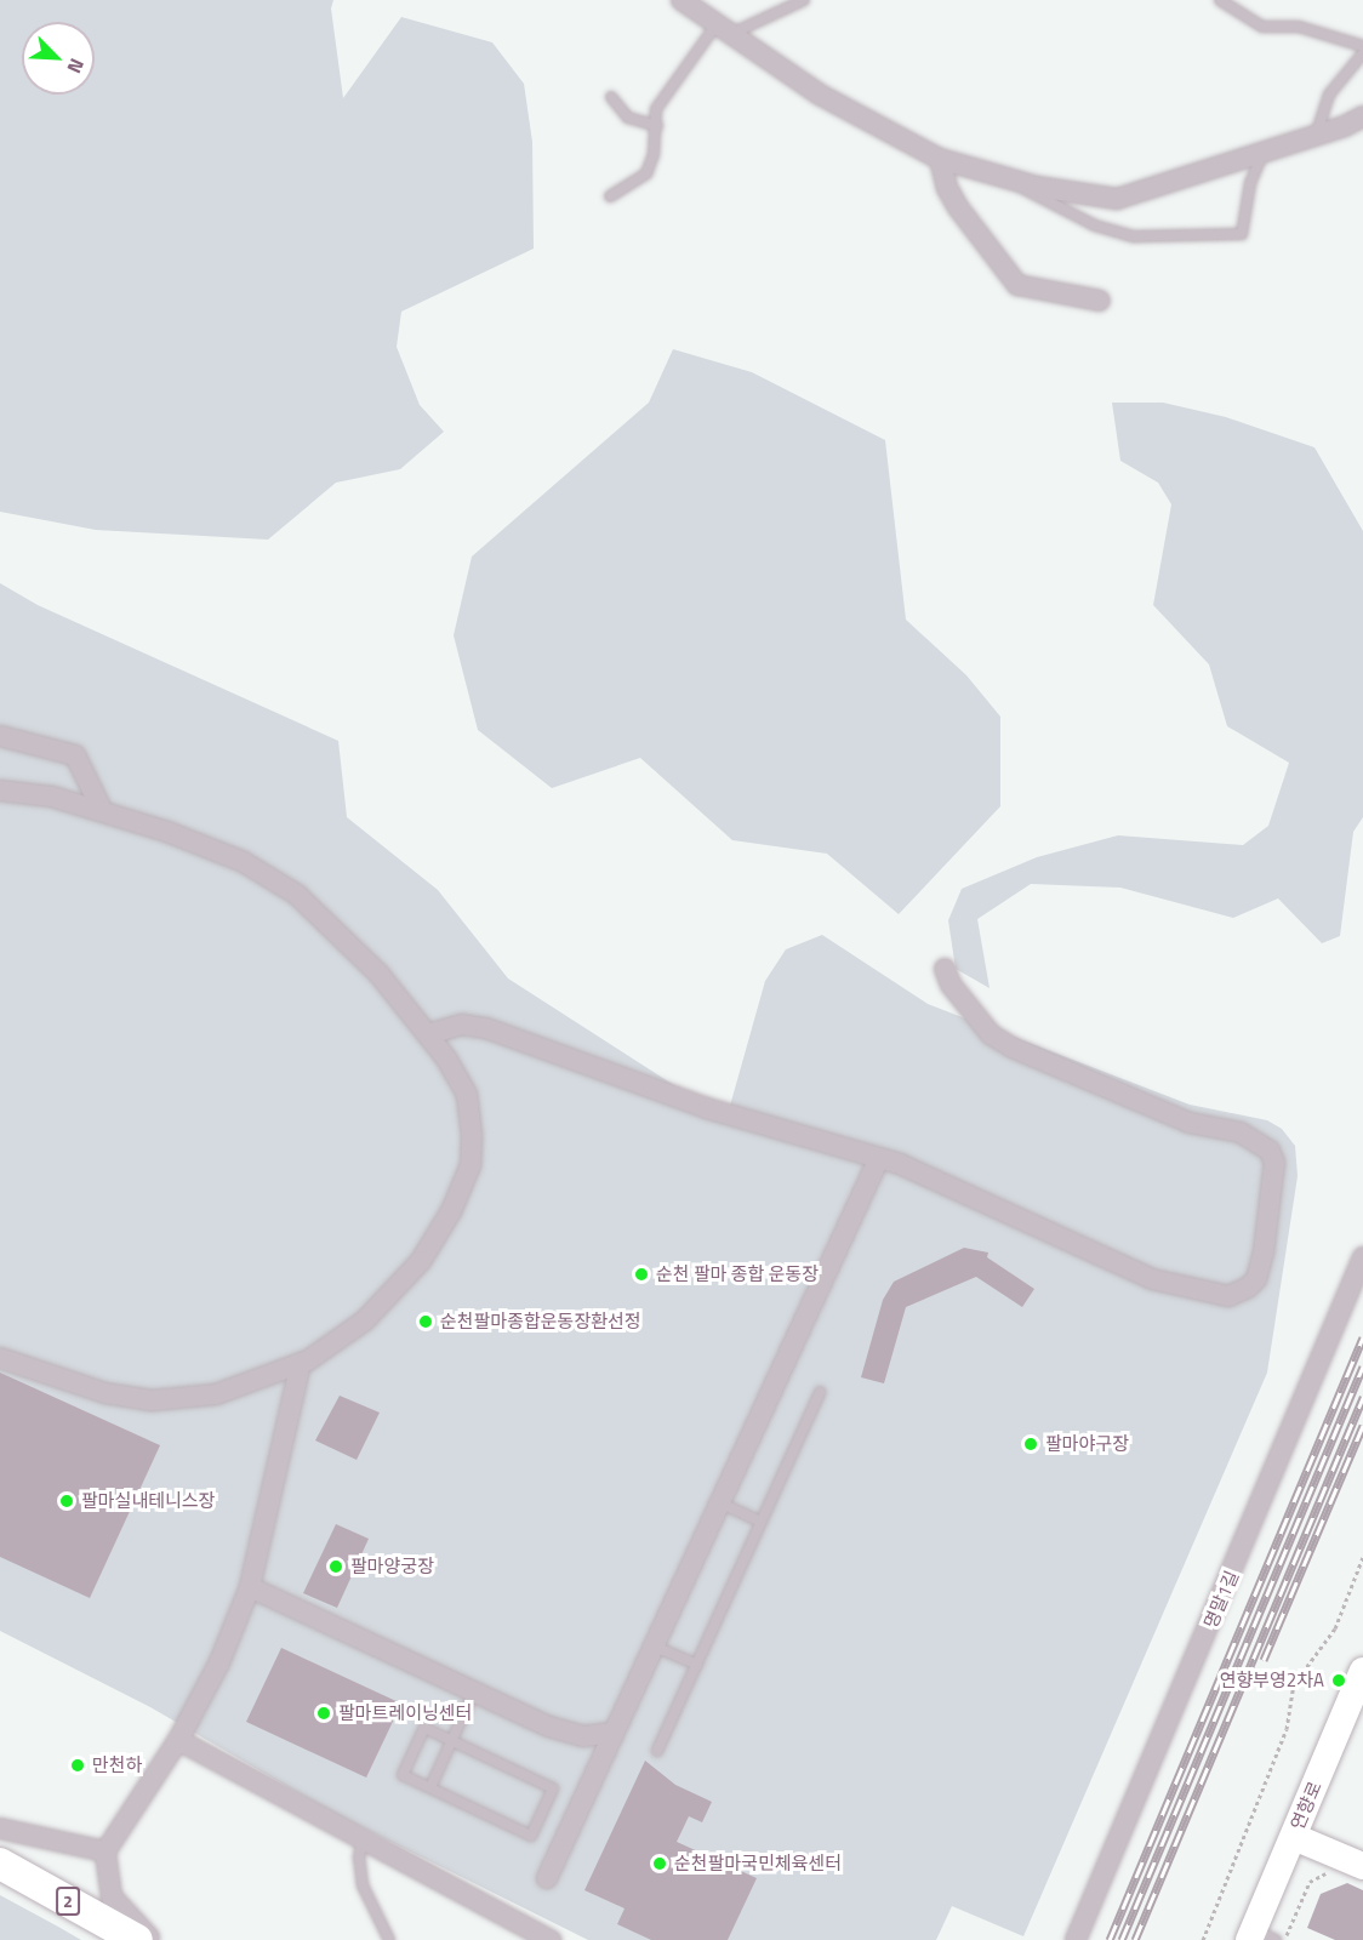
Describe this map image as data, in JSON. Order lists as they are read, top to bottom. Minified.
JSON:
{"streets":{"main road":["연향로","2"],"street":["명말1길"]},"places":["순천 팔마 종합 운동장","순천팔마종합운동장환선정","팔마야구장","팔마실내테니스장","팔마양궁장","연향부영2차A","팔마트레이닝센터","만천하","순천팔마국민체육센터"],"north":"bottom right"}
